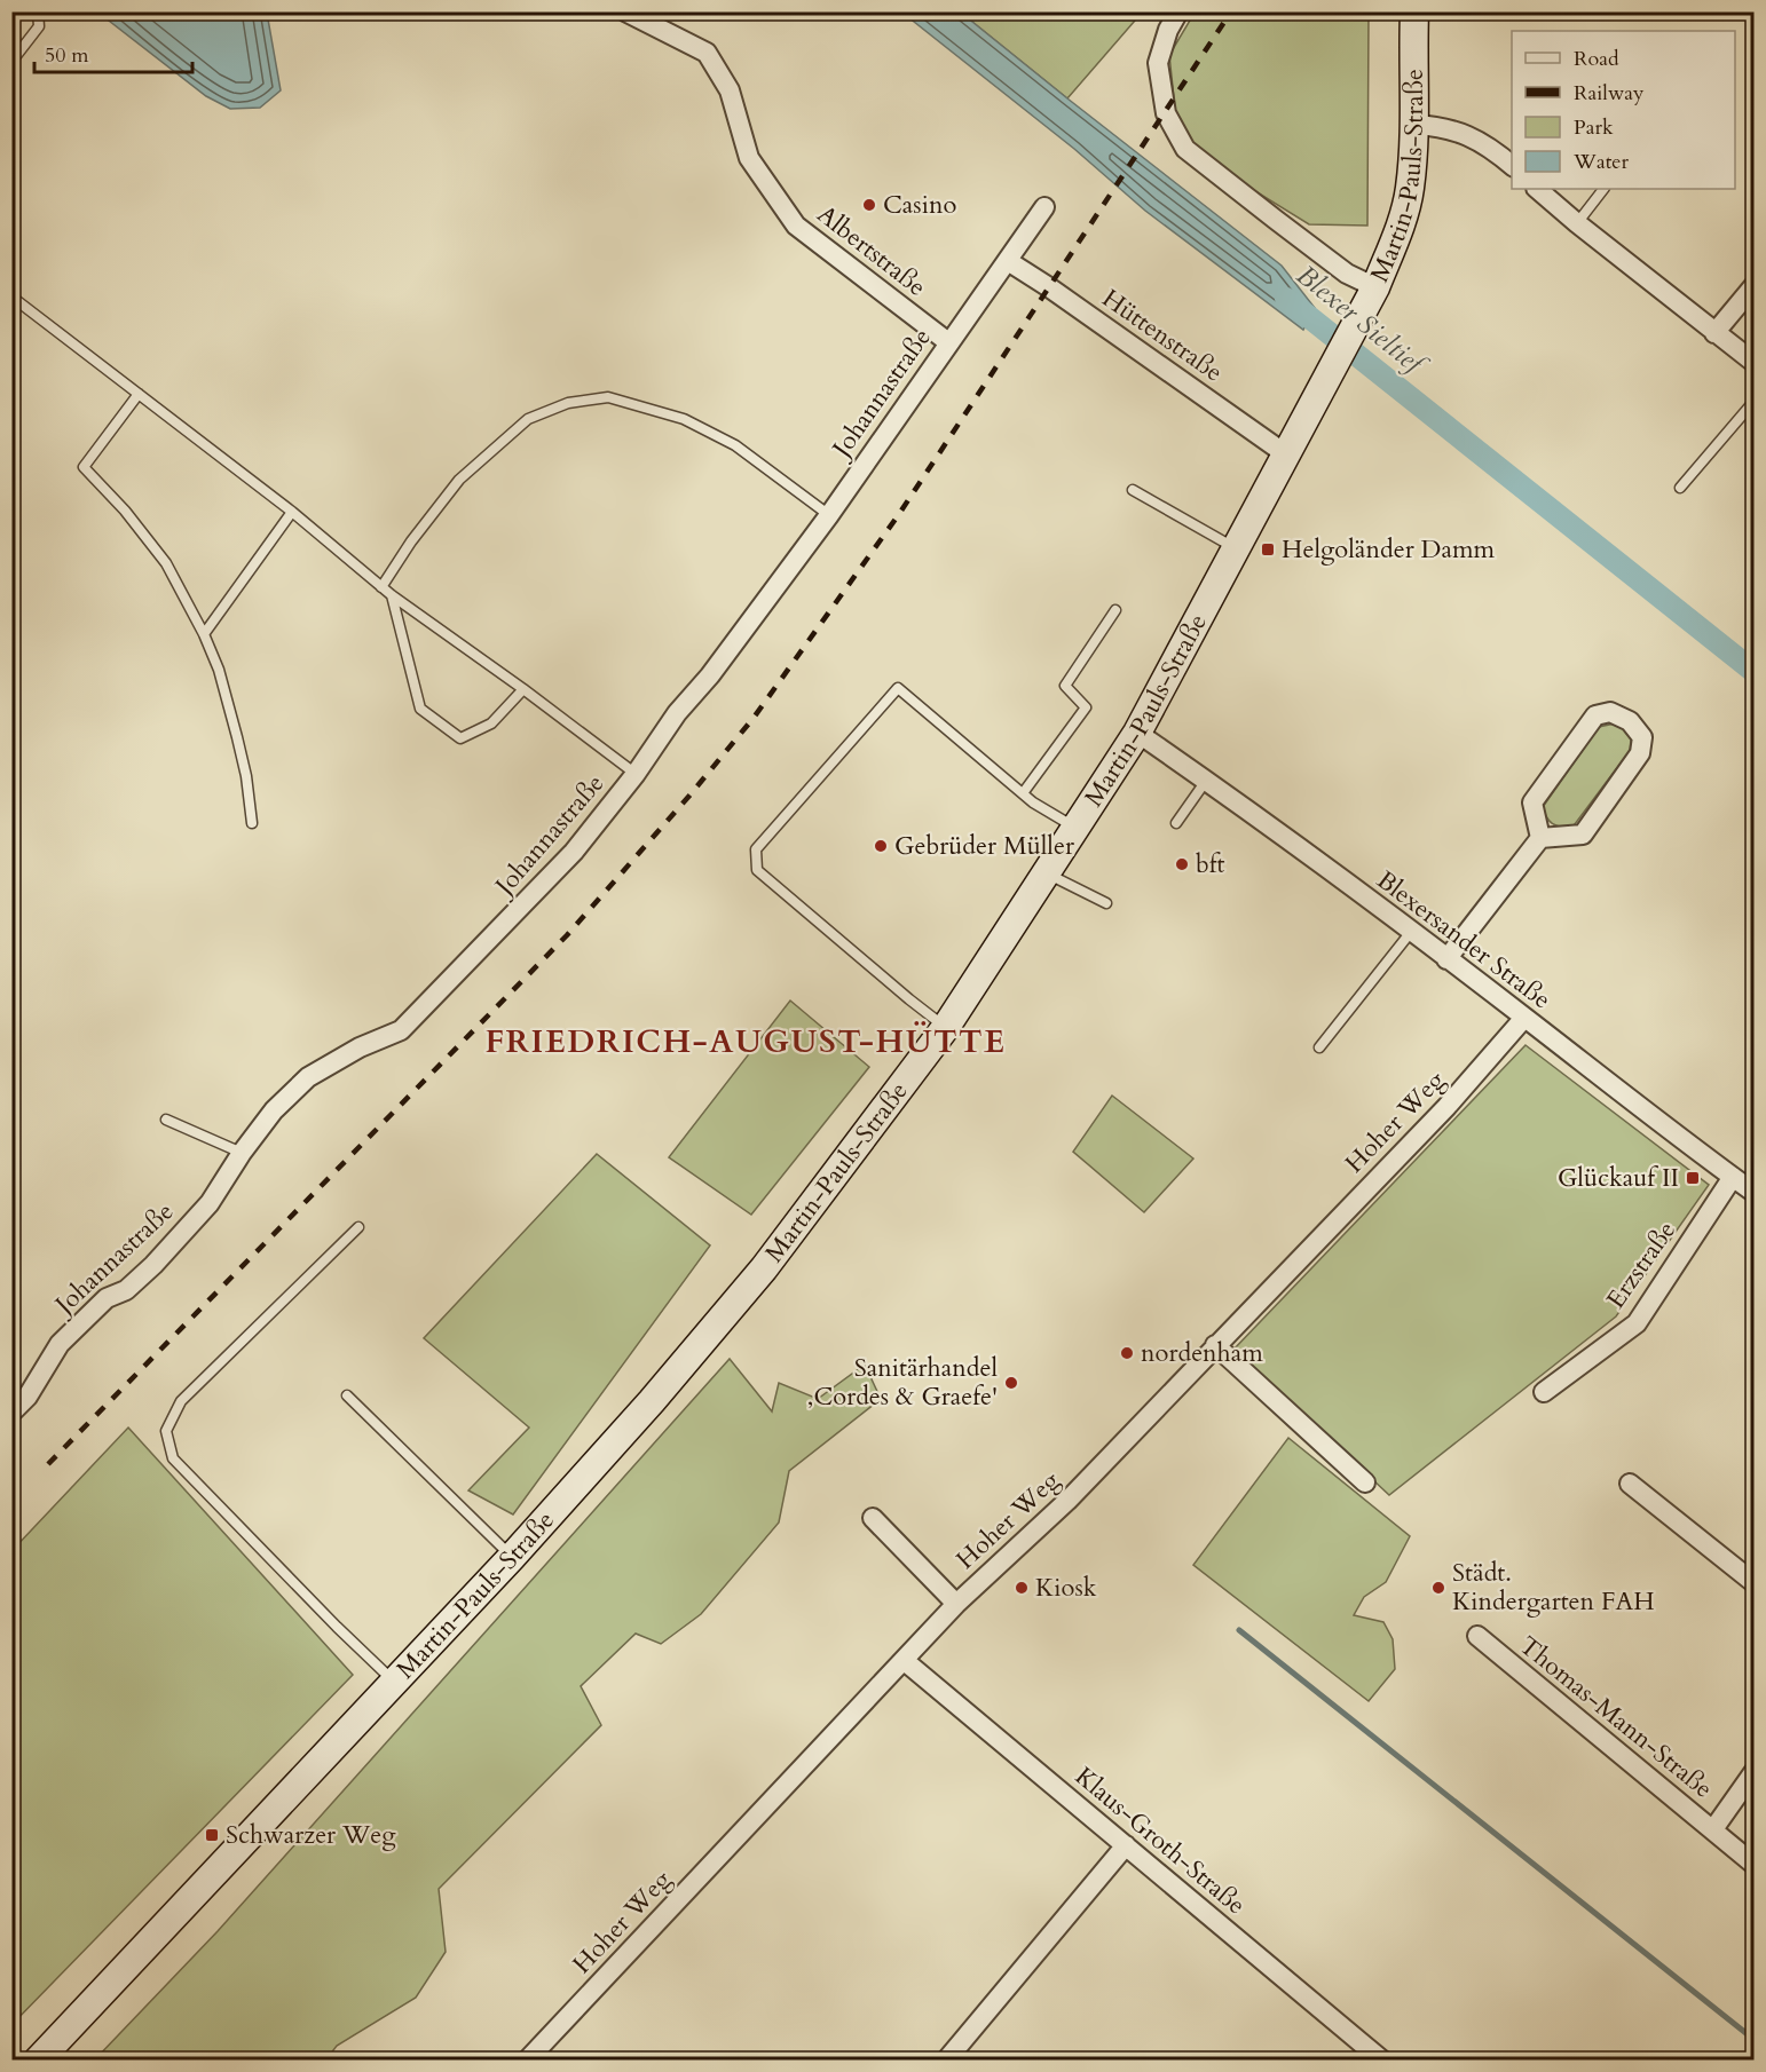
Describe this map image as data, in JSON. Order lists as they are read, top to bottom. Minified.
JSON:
{"streets":{"street":["Martin-Pauls-Straße","Albertstraße","Hüttenstraße","Johannastraße","Blexersander Straße","Hoher Weg","Erzstraße","Thomas-Mann-Straße","Klaus-Groth-Straße"]},"crossings":[["Martin-Pauls-Straße","Hüttenstraße"],["Martin-Pauls-Straße","Blexersander Straße"],["Albertstraße","Johannastraße"],["Hüttenstraße","Johannastraße"],["Blexersander Straße","Hoher Weg"],["Blexersander Straße","Erzstraße"],["Hoher Weg","Klaus-Groth-Straße"]],"districts":["FRIEDRICH-AUGUST-HÜTTE"],"water":["Blexer Sieltief"],"places":{"other":["Casino","Gebrüder Müller","bft","nordenham","Sanitärhandel ,Cordes & Graefe'","Kiosk","Städt. Kindergarten FAH"],"transit":["Helgoländer Damm","Glückauf II","Schwarzer Weg"]},"legend":["Road","Railway","Park","Water"],"scale_bar":"50 m"}
